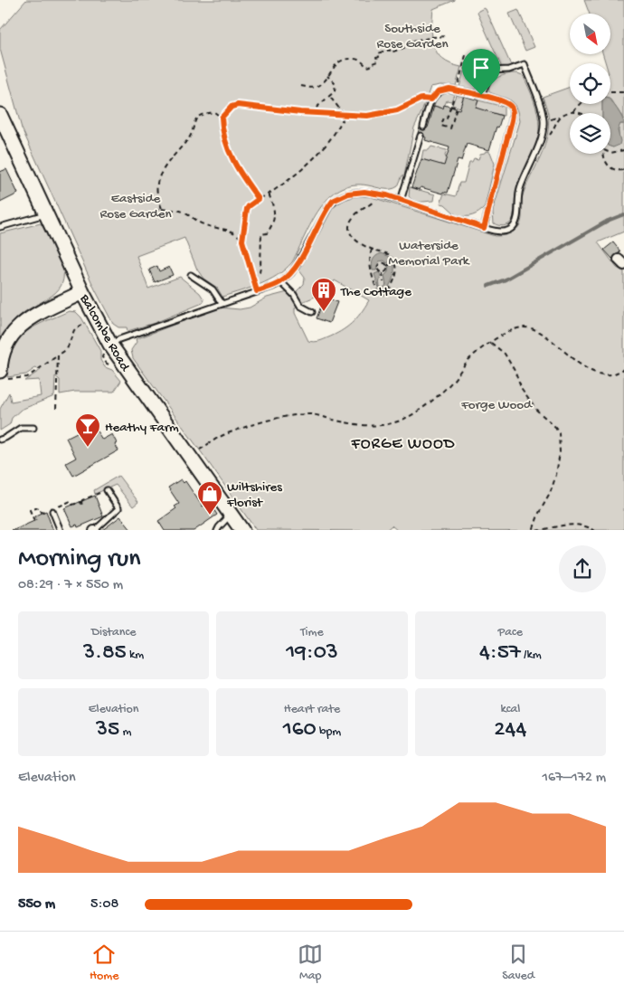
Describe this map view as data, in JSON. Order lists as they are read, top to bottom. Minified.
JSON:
{"streets":{"main road":["Balcombe Road"]},"districts":["FORGE WOOD"],"parks":["Southside Rose Garden","Eastside Rose Garden","Waterside Memorial Park","Forge Wood"],"places":{"building":["The Cottage"],"bar":["Heathy Farm"],"shop":["Wiltshires Florist"]},"north":"bottom right","page":{"heading":["Morning run","08:29 · 7 × 550 m"],"stats":[["Distance","3.85 km"],["Time","19:03"],["Pace","4:57 /km"],["Elevation","35 m"],["Heart rate","160 bpm"],["kcal","244"]],"chart":["Elevation","167–172 m"],"list":[{"name":"550 m","note":"5:08"}],"tabs":["Home","Map","Saved"]}}
